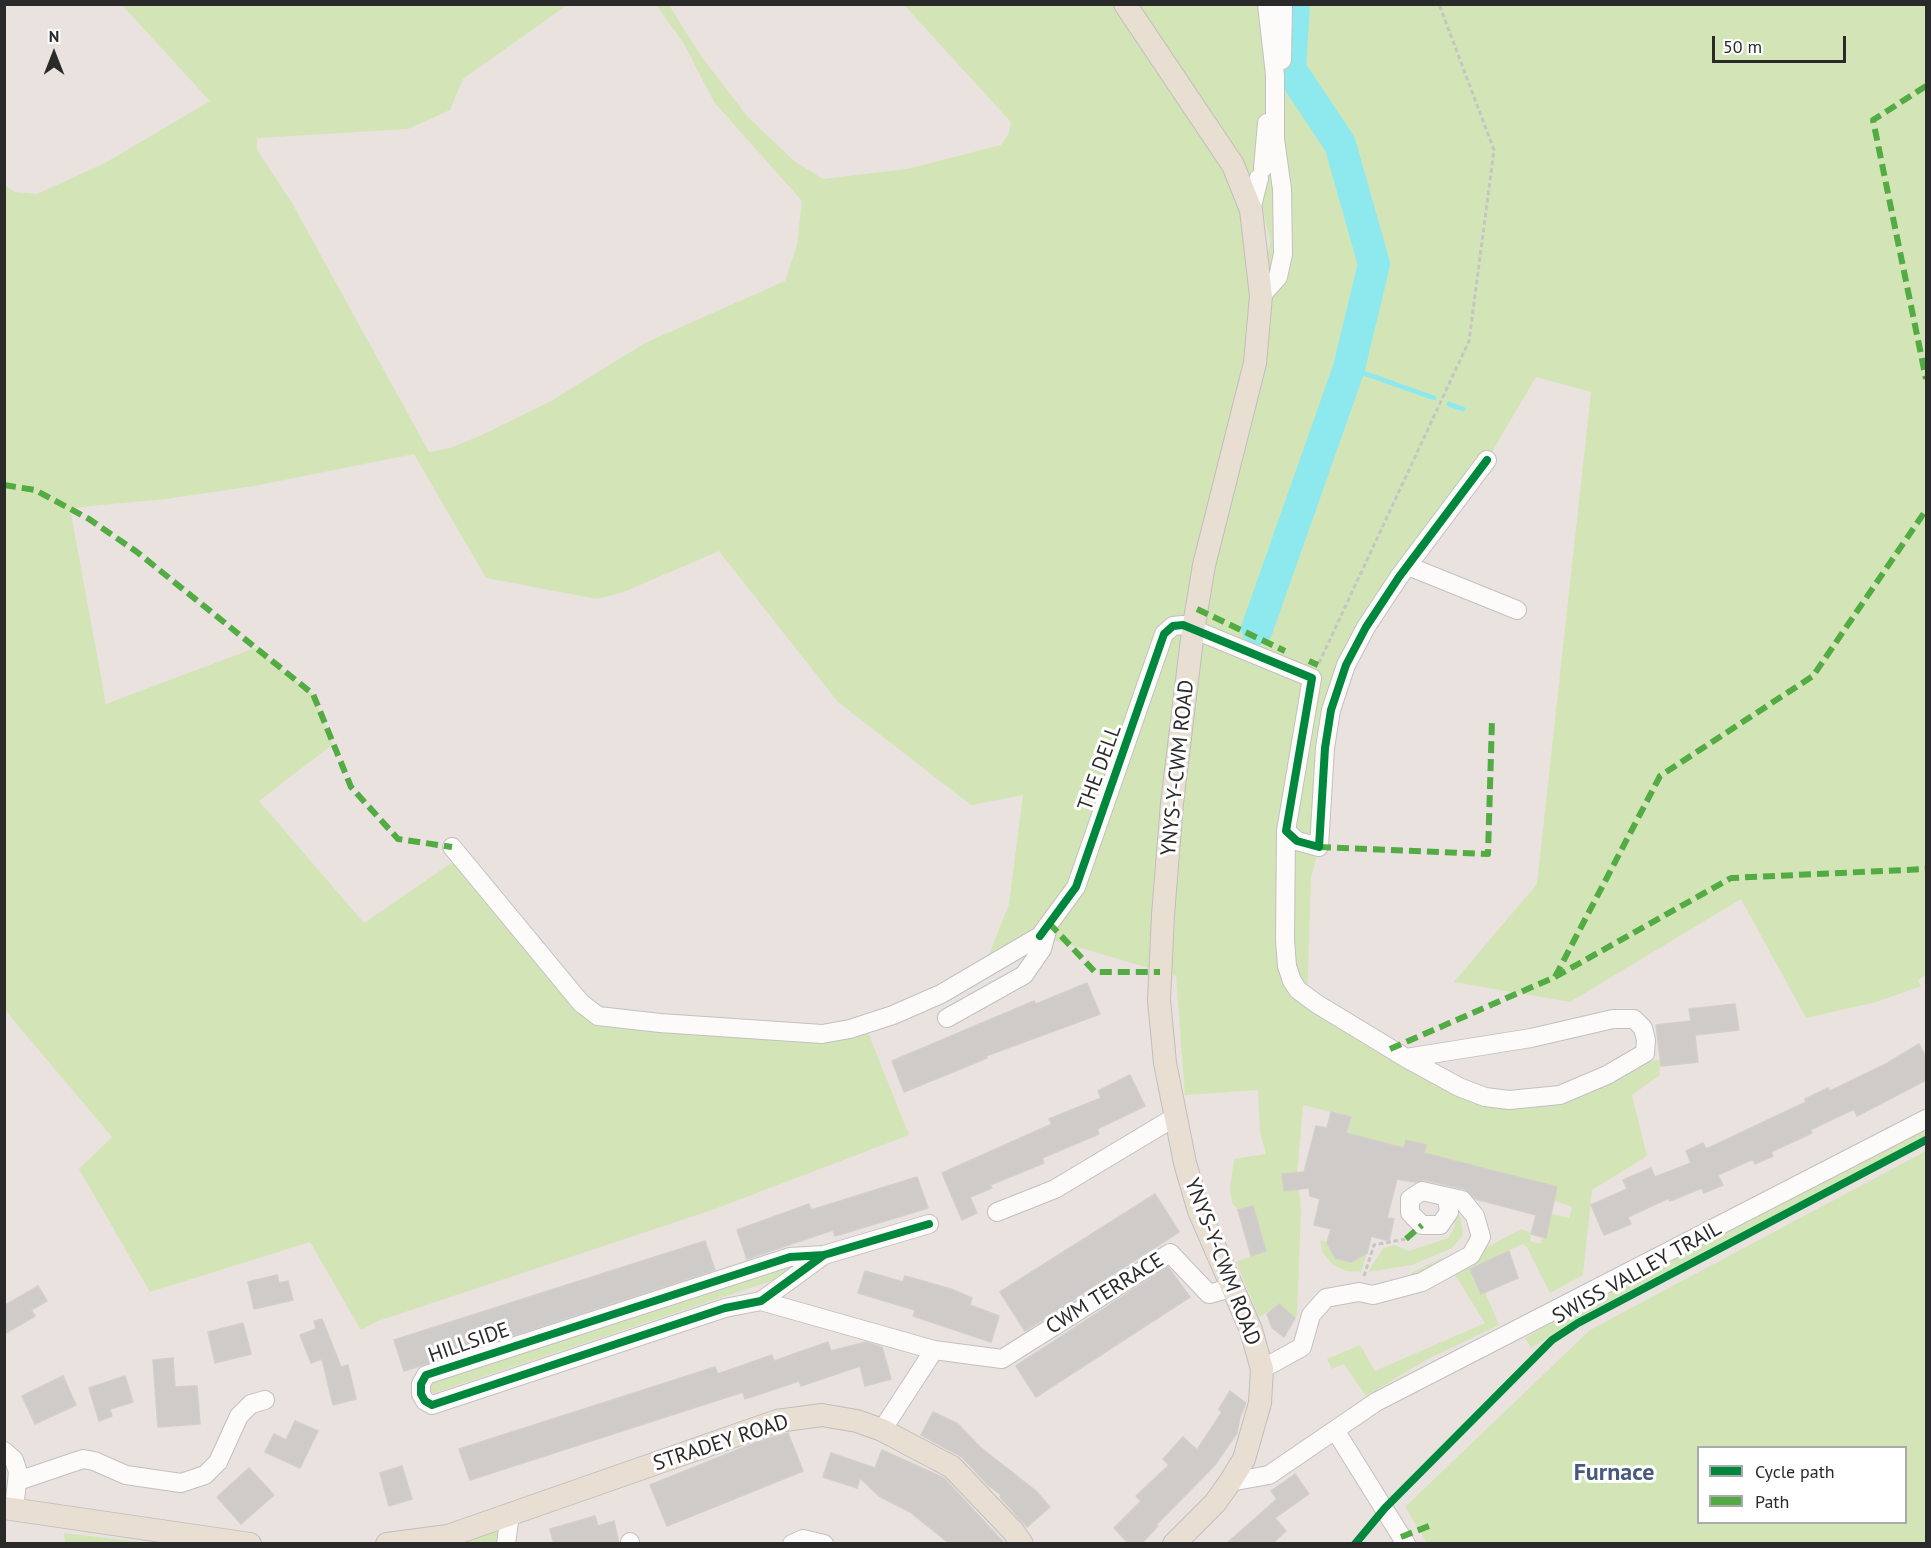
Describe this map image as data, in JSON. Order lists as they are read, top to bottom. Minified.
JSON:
{"streets":{"main road":["YNYS-Y-CWM ROAD","STRADEY ROAD"],"street":["THE DELL","CWM TERRACE","HILLSIDE"],"cycle path":["SWISS VALLEY TRAIL"]},"crossings":[["THE DELL","YNYS-Y-CWM ROAD"],["YNYS-Y-CWM ROAD","CWM TERRACE"],["CWM TERRACE","HILLSIDE"]],"districts":["Furnace"],"legend":["Cycle path","Path"],"scale_bar":"50 m","north":"top"}
